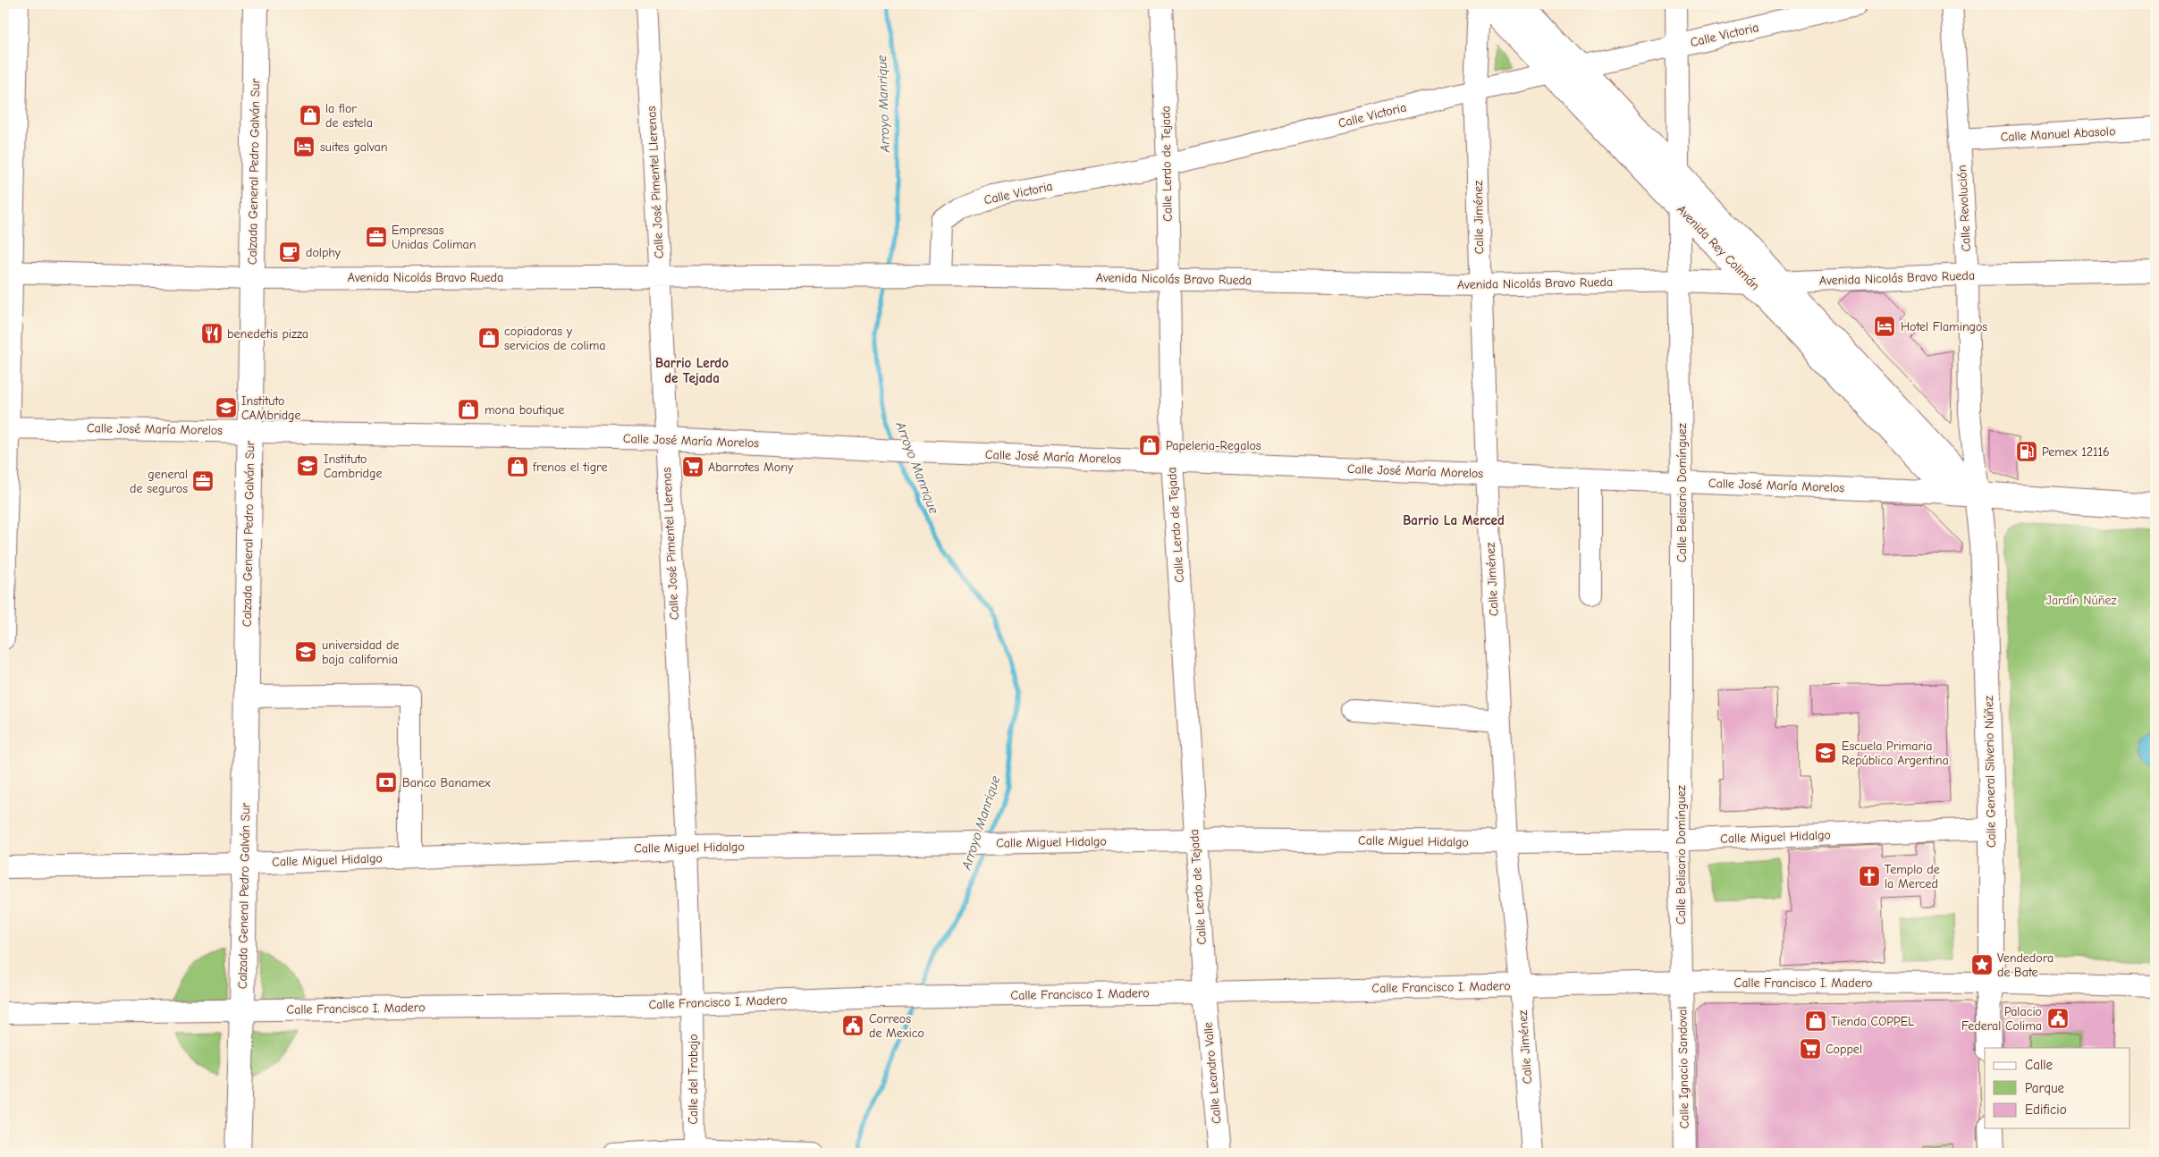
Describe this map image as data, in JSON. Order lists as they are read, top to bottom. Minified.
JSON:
{"streets":{"main road":["Calzada General Pedro Galván Sur","Avenida Rey Colimán","Calle José María Morelos","Calle General Silverio Núñez"],"street":["Calle Victoria","Calle Manuel Abasolo","Calle Lerdo de Tejada","Calle José Pimentel Llerenas","Calle Revolución","Calle Jiménez","Avenida Nicolás Bravo Rueda","Calle Belisario Domínguez","Calle Miguel Hidalgo","Calle Francisco I. Madero","Calle Ignacio Sandoval","Calle Leandro Valle","Calle del Trabajo"]},"crossings":[["Calle Victoria","Calle Lerdo de Tejada"],["Calle Victoria","Calle Jiménez"],["Calle Victoria","Avenida Rey Colimán"],["Calle Victoria","Avenida Nicolás Bravo Rueda"],["Calle Victoria","Calle Belisario Domínguez"],["Calle Manuel Abasolo","Calle Revolución"],["Calle Lerdo de Tejada","Avenida Nicolás Bravo Rueda"],["Calle Lerdo de Tejada","Calle José María Morelos"],["Calle Lerdo de Tejada","Calle Miguel Hidalgo"],["Calle Lerdo de Tejada","Calle Francisco I. Madero"],["Calle Lerdo de Tejada","Calle Leandro Valle"],["Calzada General Pedro Galván Sur","Avenida Nicolás Bravo Rueda"],["Calzada General Pedro Galván Sur","Calle José María Morelos"],["Calzada General Pedro Galván Sur","Calle Miguel Hidalgo"],["Calzada General Pedro Galván Sur","Calle Francisco I. Madero"],["Calle José Pimentel Llerenas","Avenida Nicolás Bravo Rueda"],["Calle José Pimentel Llerenas","Calle José María Morelos"],["Calle José Pimentel Llerenas","Calle Miguel Hidalgo"],["Calle José Pimentel Llerenas","Calle Francisco I. Madero"],["Calle José Pimentel Llerenas","Calle del Trabajo"],["Calle Revolución","Avenida Rey Colimán"],["Calle Revolución","Avenida Nicolás Bravo Rueda"],["Calle Revolución","Calle José María Morelos"],["Calle Revolución","Calle General Silverio Núñez"],["Calle Jiménez","Avenida Nicolás Bravo Rueda"],["Calle Jiménez","Calle José María Morelos"],["Calle Jiménez","Calle Miguel Hidalgo"],["Calle Jiménez","Calle Francisco I. Madero"],["Avenida Rey Colimán","Avenida Nicolás Bravo Rueda"],["Avenida Rey Colimán","Calle José María Morelos"],["Avenida Rey Colimán","Calle Belisario Domínguez"],["Avenida Rey Colimán","Calle General Silverio Núñez"],["Avenida Nicolás Bravo Rueda","Calle Belisario Domínguez"],["Calle José María Morelos","Calle Belisario Domínguez"],["Calle José María Morelos","Calle General Silverio Núñez"],["Calle Belisario Domínguez","Calle Miguel Hidalgo"],["Calle Belisario Domínguez","Calle Francisco I. Madero"],["Calle Belisario Domínguez","Calle Ignacio Sandoval"],["Calle General Silverio Núñez","Calle Miguel Hidalgo"],["Calle General Silverio Núñez","Calle Francisco I. Madero"],["Calle Francisco I. Madero","Calle Ignacio Sandoval"],["Calle Francisco I. Madero","Calle Leandro Valle"],["Calle Francisco I. Madero","Calle del Trabajo"]],"districts":["Barrio Lerdo de Tejada","Barrio La Merced"],"water":["Arroyo Manrique"],"parks":["Jardín Núñez"],"places":{"shop":["la flor de estela","copiadoras y servicios de colima","mona boutique","Papeleria-Regalos","frenos el tigre","Tienda COPPEL"],"hotel":["suites galvan","Hotel Flamingos"],"office":["Empresas Unidas Coliman","general de seguros"],"cafe":["dolphy"],"restaurant":["benedetis pizza"],"school or university":["Instituto CAMbridge","Instituto Cambridge","universidad de baja california","Escuela Primaria República Argentina"],"fuel station":["Pemex 12116"],"supermarket":["Abarrotes Mony","Coppel"],"bank":["Banco Banamex"],"church":["Templo de la Merced"],"place":["Vendedora de Bate"],"public building":["Palacio Federal Colima","Correos de Mexico"]},"legend":["Calle","Parque","Edificio"]}
